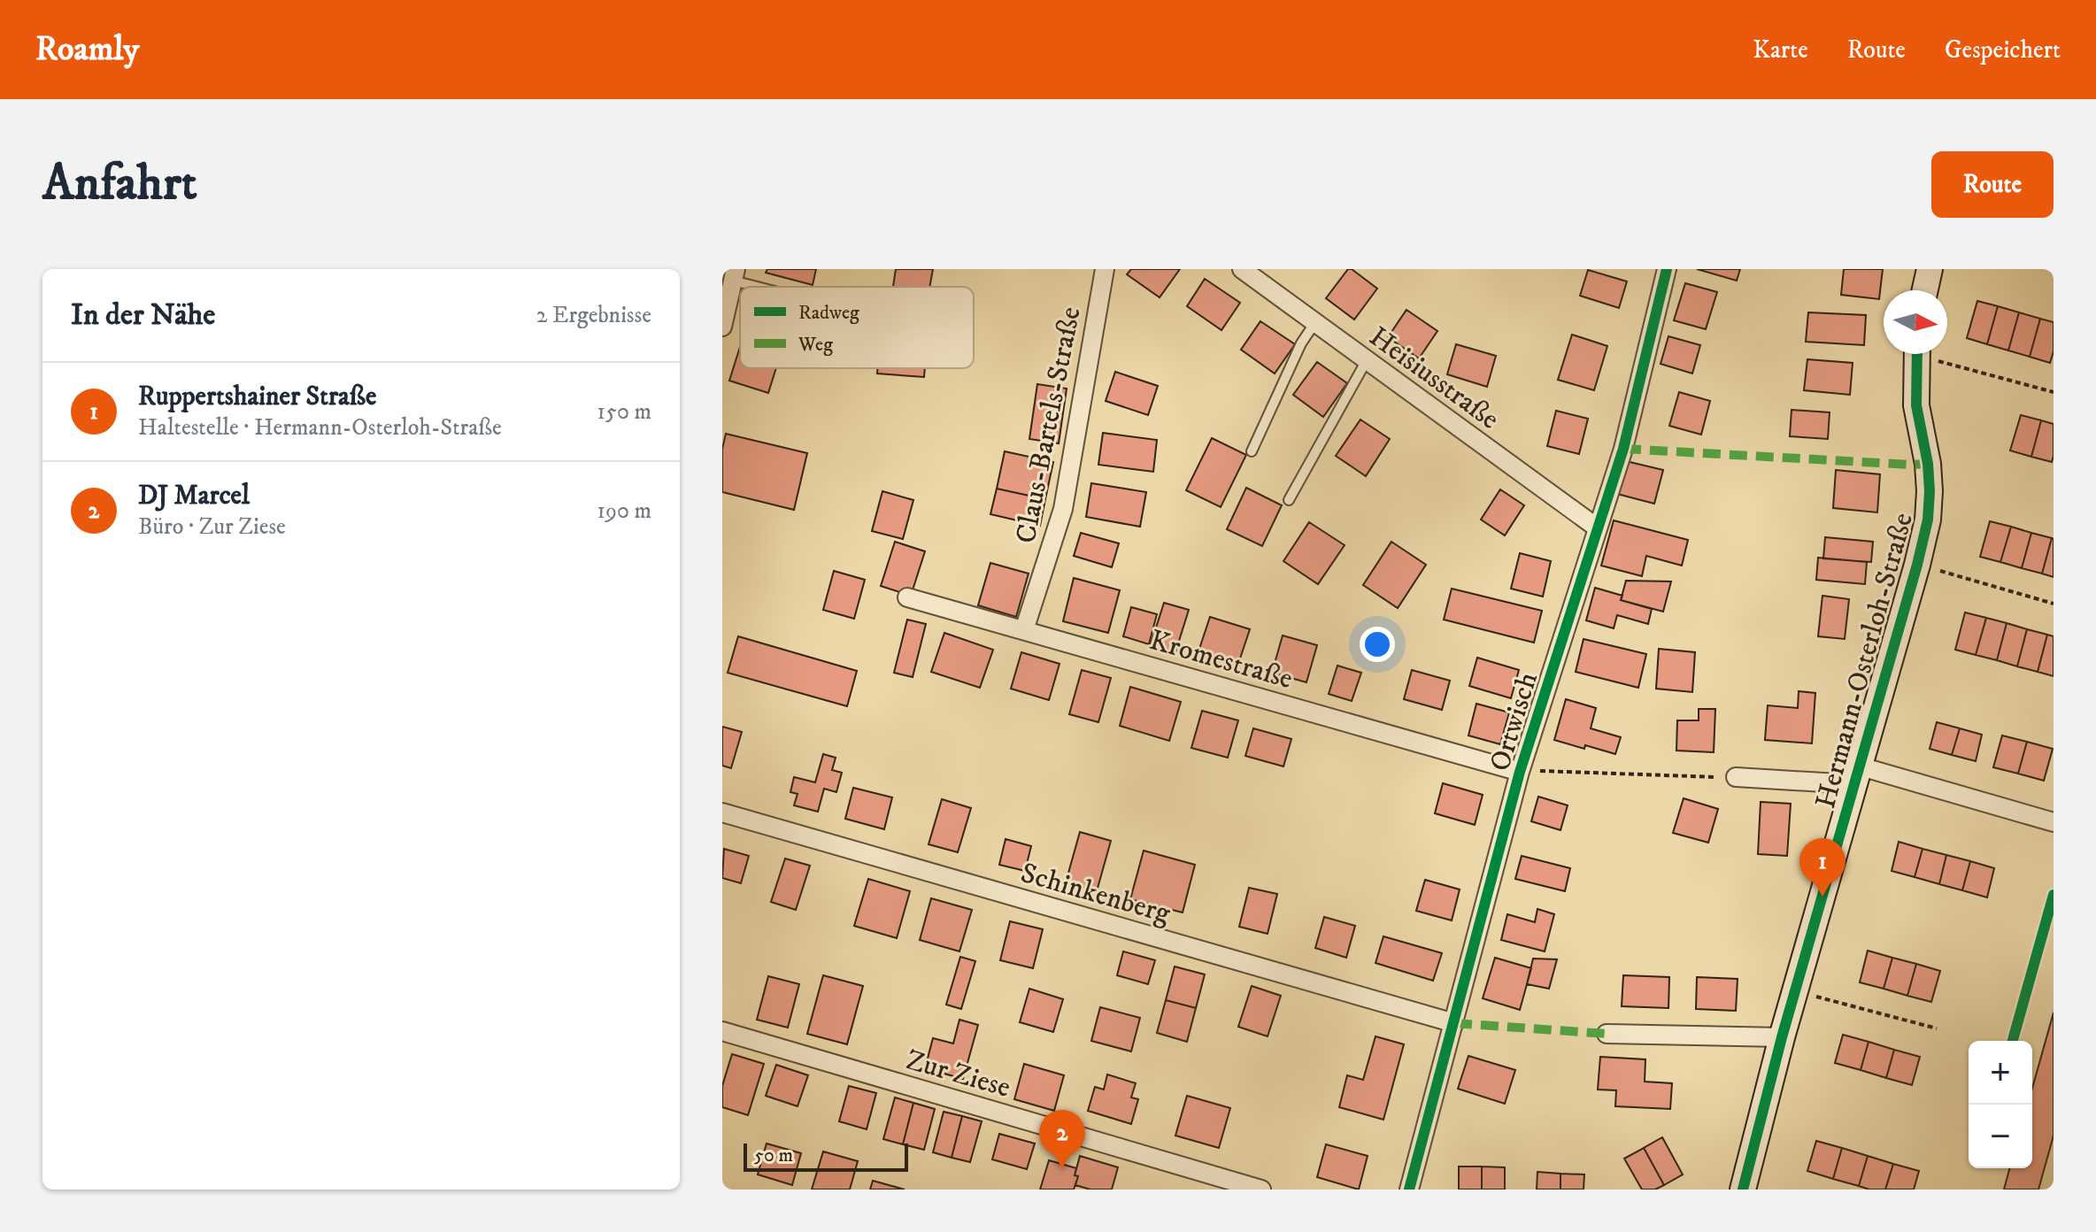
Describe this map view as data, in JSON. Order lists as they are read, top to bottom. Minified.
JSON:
{"streets":{"street":["Heisiusstraße","Claus-Bartels-Straße","Kromestraße","Hermann-Osterloh-Straße","Ortwisch","Schinkenberg","Zur Ziese"]},"crossings":[["Heisiusstraße","Ortwisch"],["Claus-Bartels-Straße","Kromestraße"],["Kromestraße","Ortwisch"],["Ortwisch","Schinkenberg"]],"legend":["Radweg","Weg"],"scale_bar":"50 m","north":"right","page":{"header":"Roamly","nav":["Karte","Route","Gespeichert"],"buttons":"Route","title":"Anfahrt","heading":["In der Nähe","2 Ergebnisse"],"list":[{"mark":"1","name":"Ruppertshainer Straße","note":"Haltestelle · Hermann-Osterloh-Straße","value":"150 m"},{"mark":"2","name":"DJ Marcel","note":"Büro · Zur Ziese","value":"190 m"}],"pins":["1","2"],"map_buttons":["+","−"],"scale":"50 m"}}
